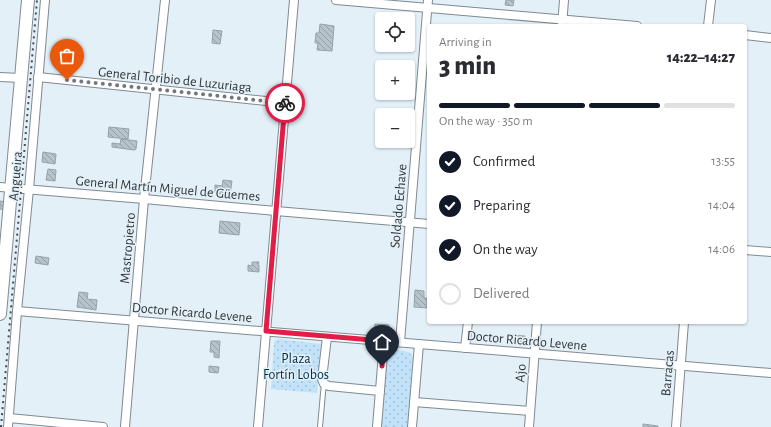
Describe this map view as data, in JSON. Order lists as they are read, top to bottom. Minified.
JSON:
{"streets":{"street":["General Toribio de Luzuriaga","Angueira","General Martín Miguel de Güemes","Soldado Echave","Mastropietro","Doctor Ricardo Levene","Ajo","Barracas"]},"crossings":[["General Toribio de Luzuriaga","Angueira"],["General Toribio de Luzuriaga","Mastropietro"],["Angueira","General Martín Miguel de Güemes"],["Angueira","Doctor Ricardo Levene"],["General Martín Miguel de Güemes","Soldado Echave"],["General Martín Miguel de Güemes","Mastropietro"],["Soldado Echave","Doctor Ricardo Levene"],["Mastropietro","Doctor Ricardo Levene"],["Doctor Ricardo Levene","Ajo"],["Doctor Ricardo Levene","Barracas"]],"parks":["Plaza Fortín Lobos"],"page":{"map_buttons":["+","−"],"heading":["3 min","Arriving in","14:22–14:27"],"bar":"On the way · 350 m","list":[["Confirmed","13:55"],["Preparing","14:04"],["On the way","14:06"],"Delivered"]}}
